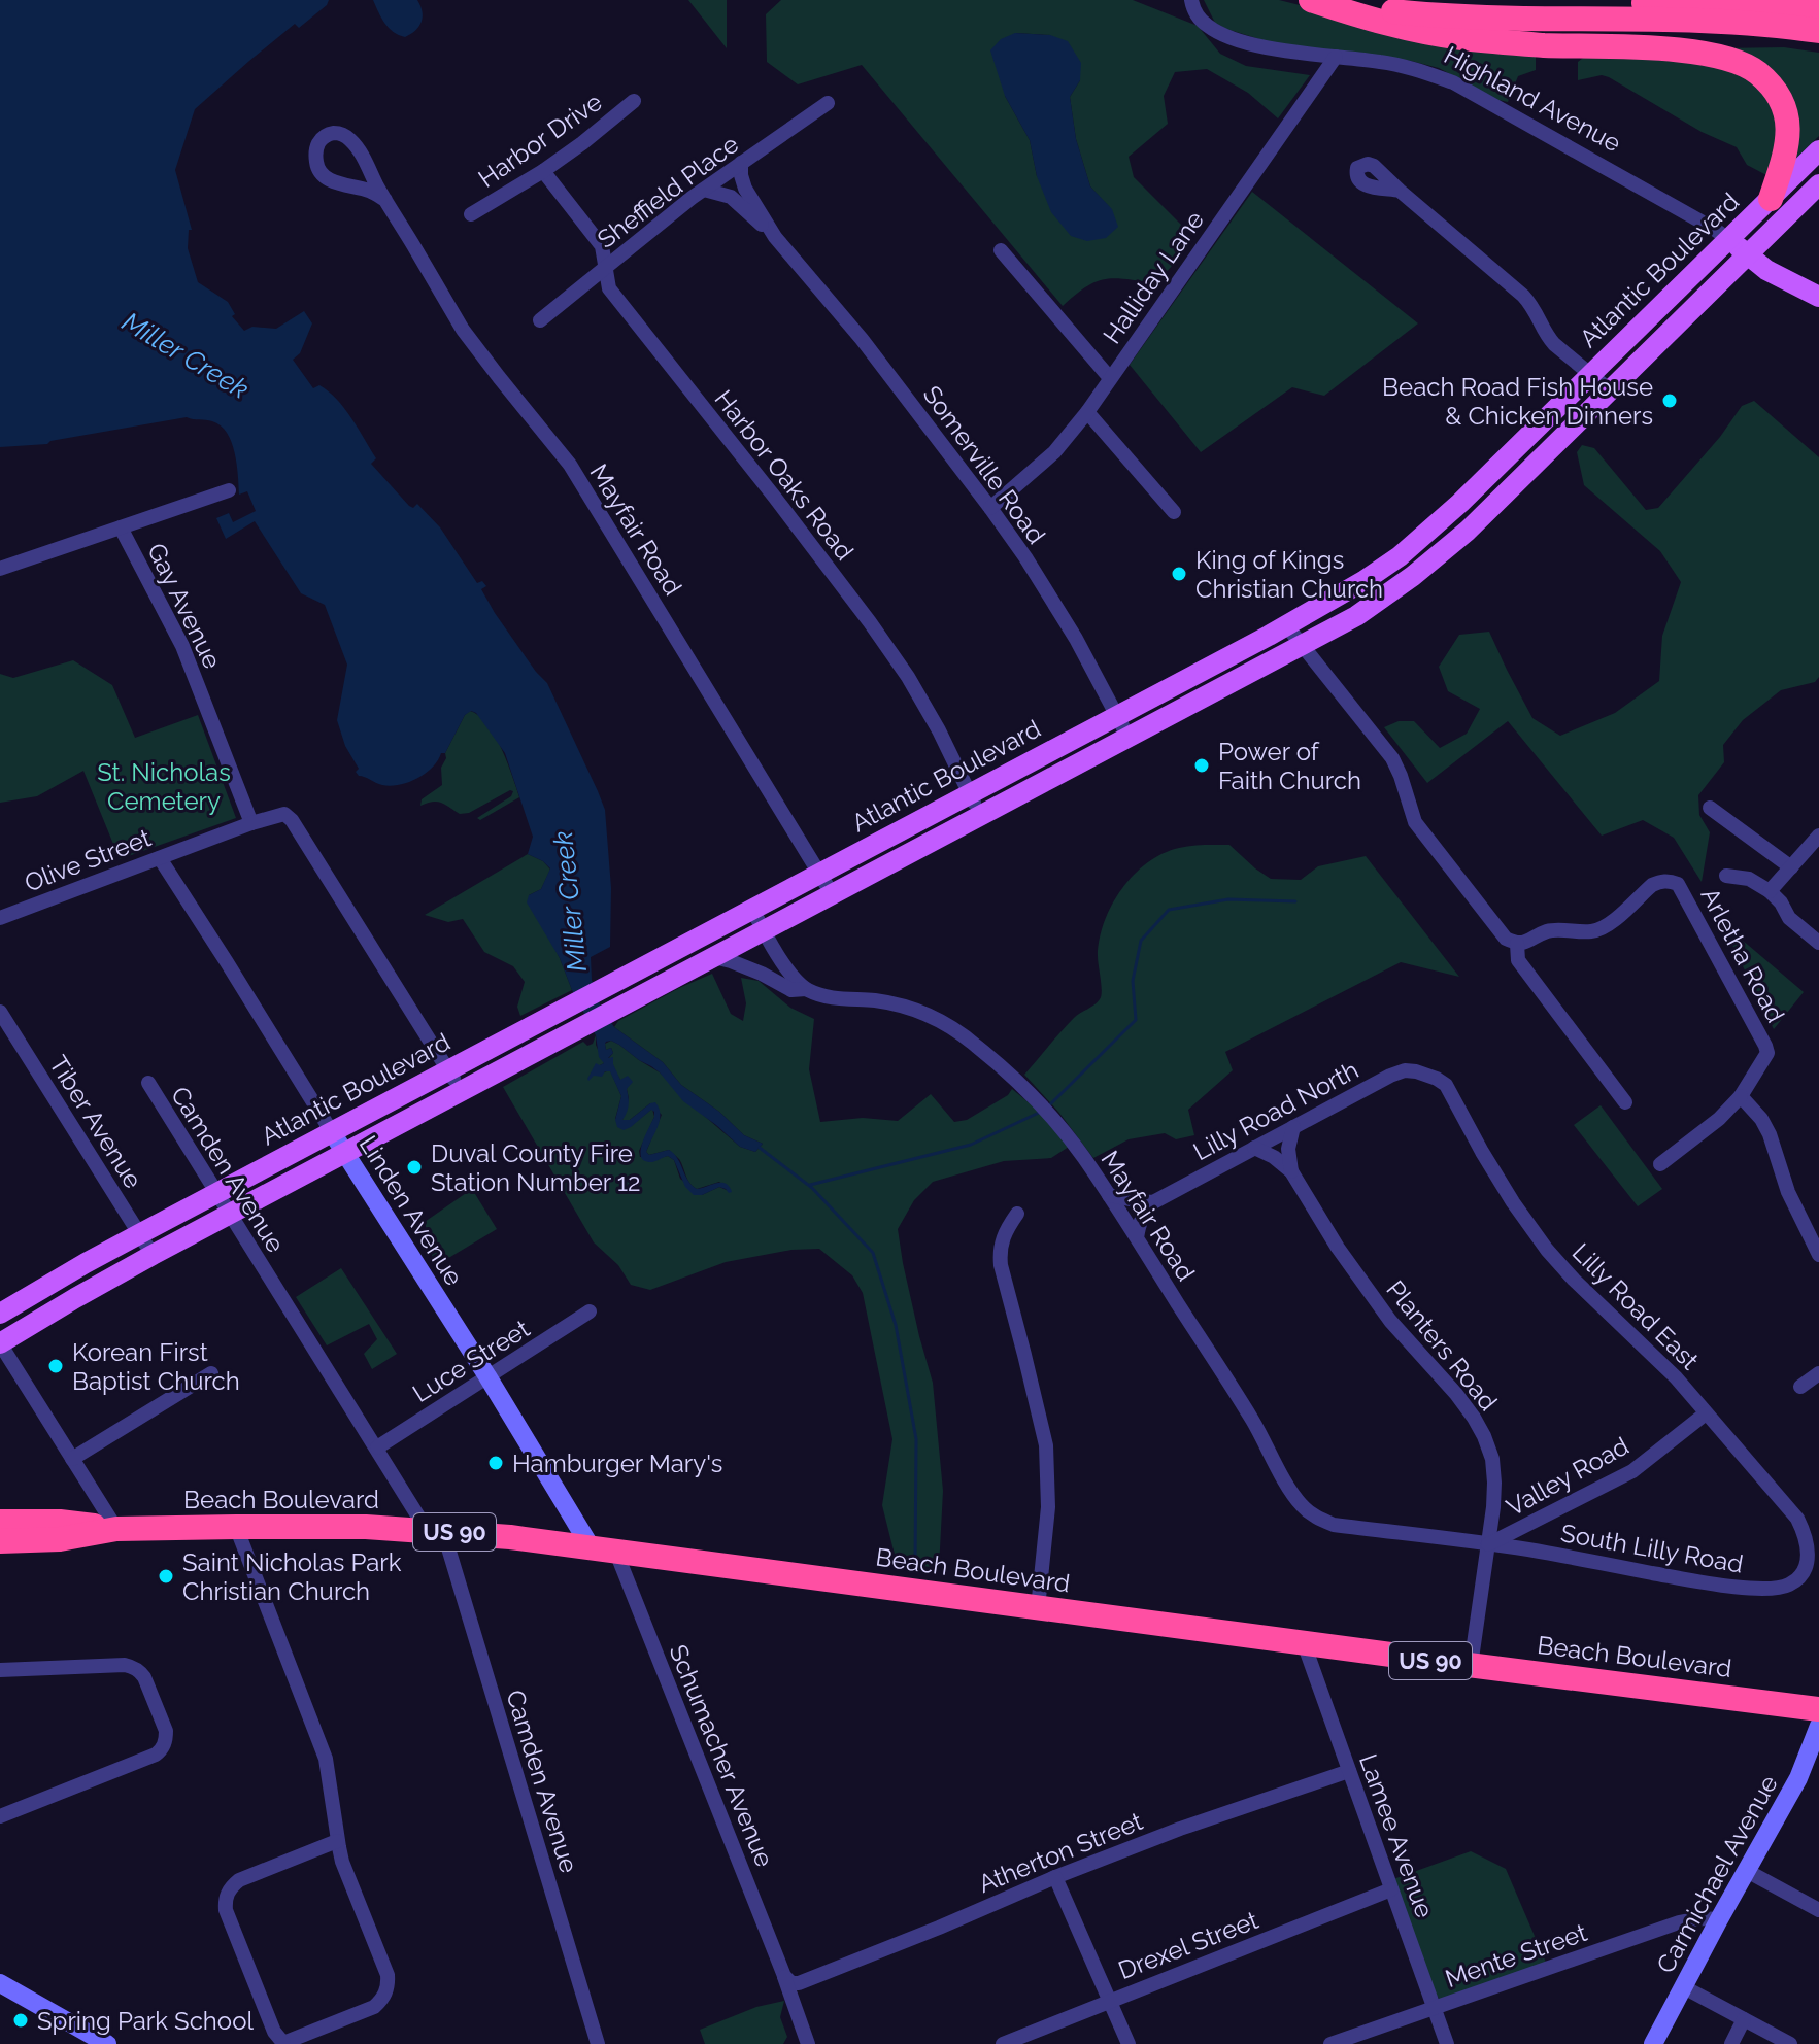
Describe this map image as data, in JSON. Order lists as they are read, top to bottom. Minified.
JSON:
{"streets":{"highway":["Beach Boulevard","US 90"],"main road":["Highland Avenue","Atlantic Boulevard"],"street":["Harbor Drive","Sheffield Place","Halliday Lane","Somerville Road","Harbor Oaks Road","Mayfair Road","Gay Avenue","Olive Street","Arletha Road","Lilly Road North","Tiber Avenue","Camden Avenue","Linden Avenue","Lilly Road East","Planters Road","Luce Street","Valley Road","South Lilly Road","Schumacher Avenue","Lamee Avenue","Atherton Street","Carmichael Avenue","Drexel Street","Mente Street"]},"crossings":[["Highland Avenue","Atlantic Boulevard"],["Highland Avenue","Halliday Lane"],["Harbor Drive","Harbor Oaks Road"],["Sheffield Place","Somerville Road"],["Sheffield Place","Harbor Oaks Road"],["Atlantic Boulevard","Somerville Road"],["Atlantic Boulevard","Harbor Oaks Road"],["Atlantic Boulevard","Mayfair Road"],["Atlantic Boulevard","Olive Street"],["Atlantic Boulevard","Tiber Avenue"],["Atlantic Boulevard","Camden Avenue"],["Atlantic Boulevard","Linden Avenue"],["Halliday Lane","Somerville Road"],["Mayfair Road","Planters Road"],["Mayfair Road","Valley Road"],["Mayfair Road","South Lilly Road"],["Gay Avenue","Olive Street"],["Olive Street","Linden Avenue"],["Lilly Road North","Lilly Road East"],["Lilly Road North","Planters Road"],["Camden Avenue","Luce Street"],["Camden Avenue","Beach Boulevard"],["Linden Avenue","Luce Street"],["Linden Avenue","Beach Boulevard"],["Linden Avenue","Schumacher Avenue"],["Lilly Road East","Valley Road"],["Lilly Road East","South Lilly Road"],["Planters Road","Valley Road"],["Planters Road","Beach Boulevard"],["Planters Road","South Lilly Road"],["Valley Road","South Lilly Road"],["Beach Boulevard","Schumacher Avenue"],["Beach Boulevard","Lamee Avenue"],["Schumacher Avenue","Atherton Street"],["Lamee Avenue","Atherton Street"],["Lamee Avenue","Drexel Street"],["Lamee Avenue","Mente Street"],["Carmichael Avenue","Mente Street"]],"water":["Miller Creek"],"parks":["St. Nicholas Cemetery"],"places":["Beach Road Fish House & Chicken Dinners","King of Kings Christian Church","Power of Faith Church","Duval County Fire Station Number 12","Korean First Baptist Church","Hamburger Mary's","Saint Nicholas Park Christian Church","Spring Park School"]}
